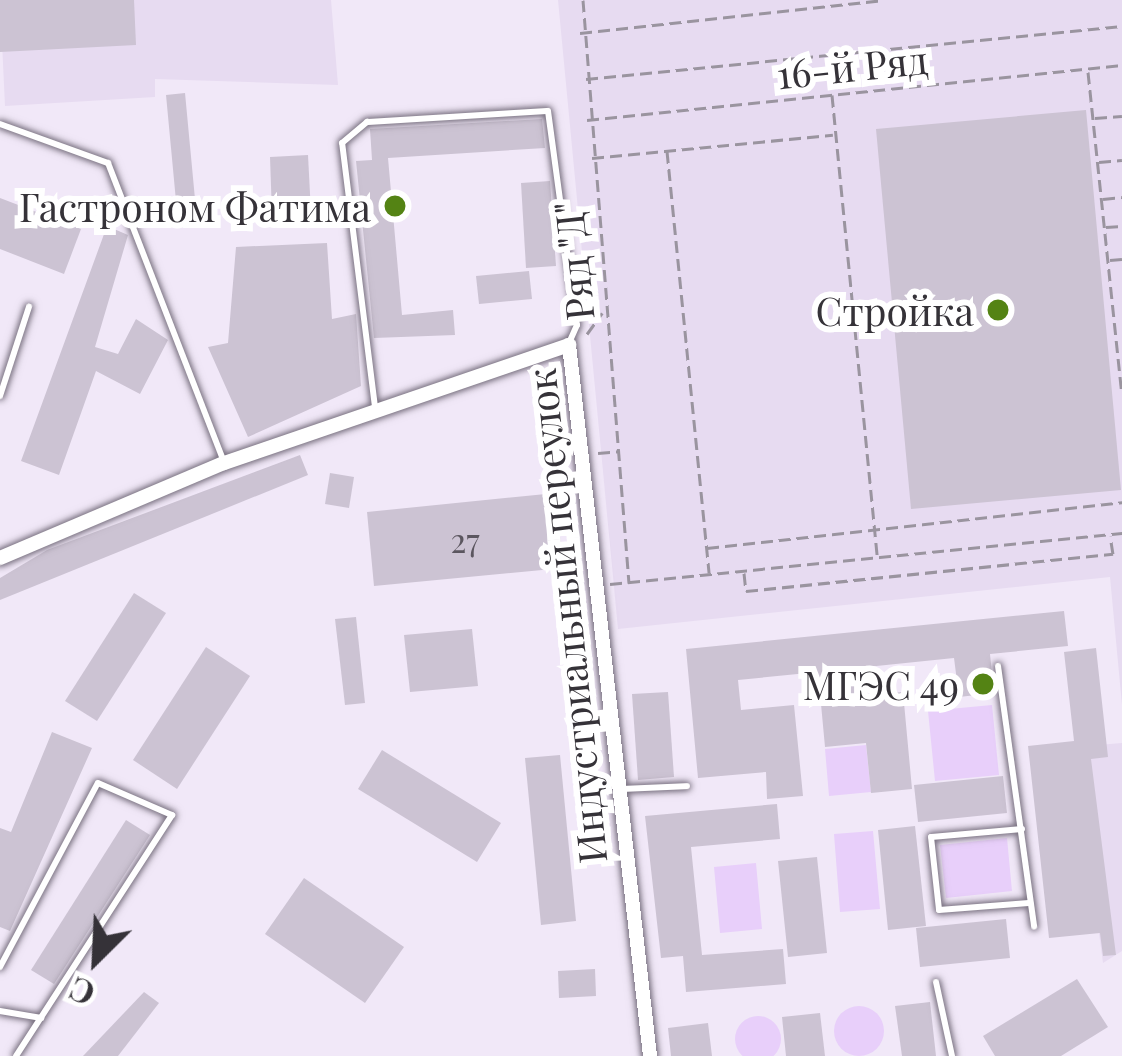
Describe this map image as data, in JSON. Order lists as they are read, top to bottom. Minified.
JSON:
{"streets":{"street":["Индустриальный переулок"],"path":["16-й Ряд","Ряд \"Д\""]},"crossings":[["16-й Ряд","Ряд \"Д\""]],"places":["Гастроном Фатима","Стройка","МГЭС 49"],"house_numbers":["27"],"north":"bottom left"}
